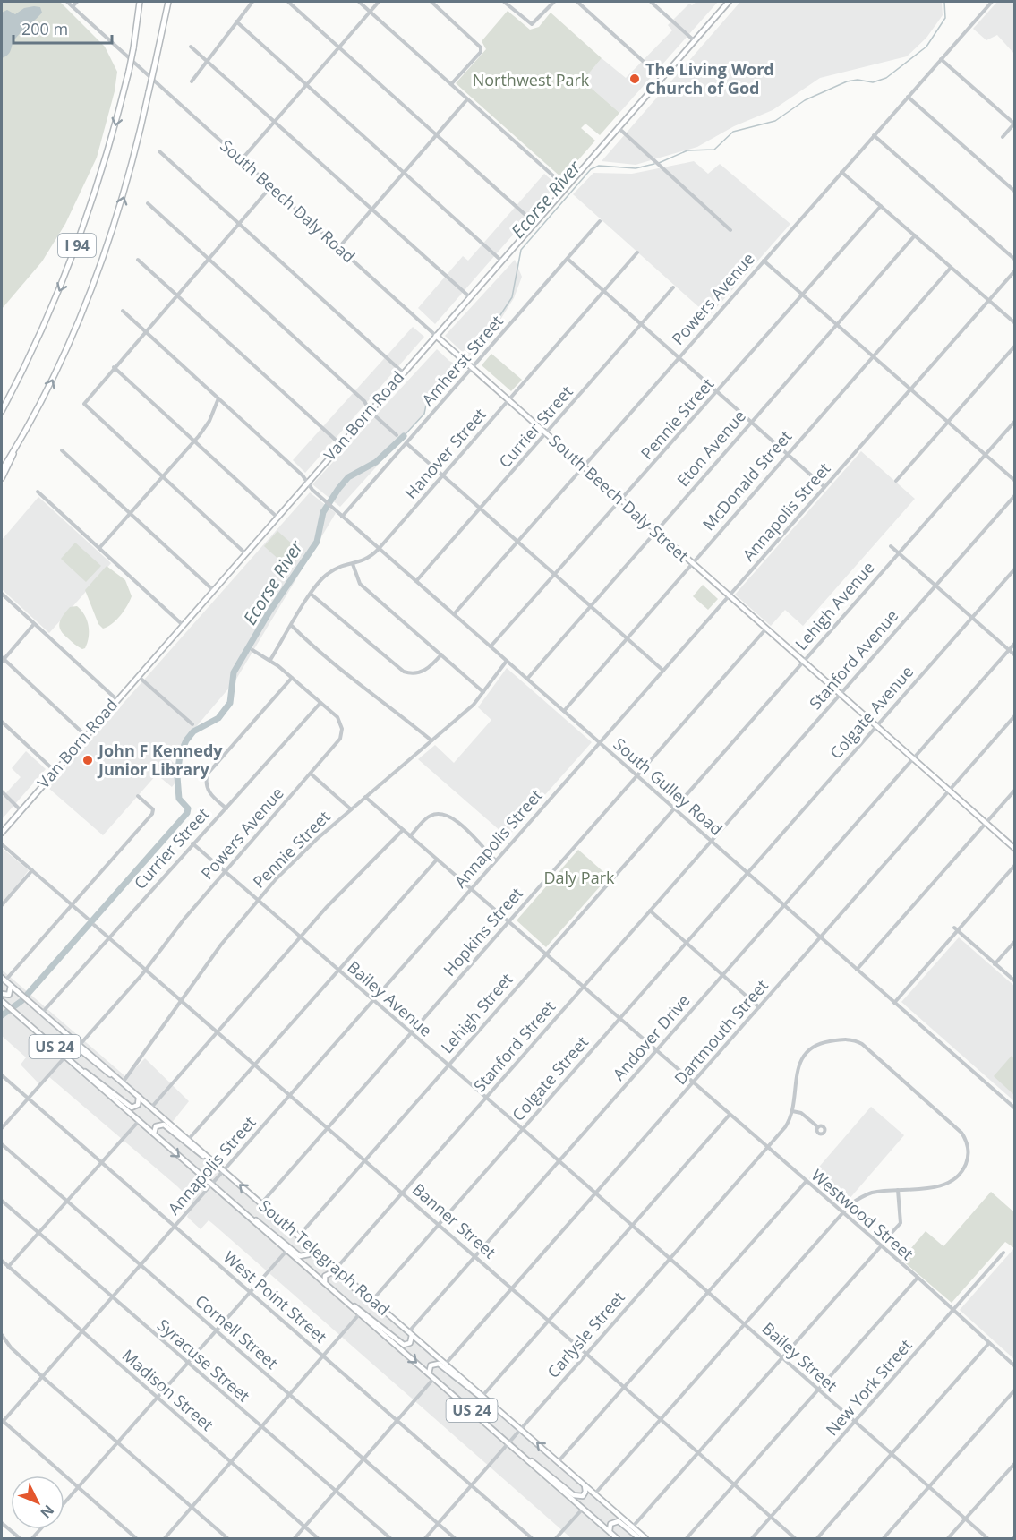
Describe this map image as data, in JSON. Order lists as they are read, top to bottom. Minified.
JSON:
{"streets":{"highway":["I 94"],"main road":["South Beech Daly Road","Van Born Road","South Beech Daly Street","US 24","South Telegraph Road"],"street":["Powers Avenue","Amherst Street","Pennie Street","Currier Street","Eton Avenue","Hanover Street","McDonald Street","Annapolis Street","Lehigh Avenue","Stanford Avenue","Colgate Avenue","South Gulley Road","Hopkins Street","Bailey Avenue","Lehigh Street","Dartmouth Street","Andover Drive","Stanford Street","Colgate Street","Westwood Street","Banner Street","West Point Street","Cornell Street","Carlysle Street","Bailey Street","Syracuse Street","New York Street","Madison Street"]},"crossings":[["South Beech Daly Road","Amherst Street"],["South Beech Daly Road","Van Born Road"],["South Beech Daly Road","Hanover Street"],["South Beech Daly Road","South Beech Daly Street"],["Powers Avenue","Currier Street"],["Powers Avenue","Hanover Street"],["Powers Avenue","South Beech Daly Street"],["Powers Avenue","South Gulley Road"],["Powers Avenue","Bailey Avenue"],["Powers Avenue","Banner Street"],["Powers Avenue","South Telegraph Road"],["Amherst Street","South Gulley Road"],["Van Born Road","South Gulley Road"],["Pennie Street","South Beech Daly Street"],["Pennie Street","South Gulley Road"],["Pennie Street","Bailey Avenue"],["Pennie Street","Westwood Street"],["Pennie Street","Banner Street"],["Pennie Street","South Telegraph Road"],["Currier Street","South Beech Daly Street"],["Currier Street","South Gulley Road"],["Currier Street","Bailey Avenue"],["Currier Street","Banner Street"],["Currier Street","South Telegraph Road"],["Eton Avenue","South Beech Daly Street"],["Eton Avenue","South Gulley Road"],["Hanover Street","South Beech Daly Street"],["Hanover Street","South Gulley Road"],["McDonald Street","South Beech Daly Street"],["McDonald Street","South Gulley Road"],["South Beech Daly Street","Annapolis Street"],["Annapolis Street","South Gulley Road"],["Annapolis Street","Bailey Avenue"],["Annapolis Street","Westwood Street"],["Annapolis Street","Banner Street"],["Annapolis Street","South Telegraph Road"],["Annapolis Street","West Point Street"],["Annapolis Street","Cornell Street"],["Annapolis Street","Syracuse Street"],["Annapolis Street","Madison Street"],["Lehigh Avenue","South Gulley Road"],["Lehigh Avenue","Lehigh Street"],["Stanford Avenue","South Gulley Road"],["Stanford Avenue","Stanford Street"],["Colgate Avenue","South Gulley Road"],["Colgate Avenue","Colgate Street"],["South Gulley Road","Hopkins Street"],["South Gulley Road","Lehigh Street"],["South Gulley Road","Dartmouth Street"],["South Gulley Road","Andover Drive"],["South Gulley Road","Stanford Street"],["South Gulley Road","Colgate Street"],["Hopkins Street","Bailey Avenue"],["Hopkins Street","Westwood Street"],["Hopkins Street","Banner Street"],["Hopkins Street","South Telegraph Road"],["Bailey Avenue","Lehigh Street"],["Bailey Avenue","Dartmouth Street"],["Bailey Avenue","Andover Drive"],["Bailey Avenue","Stanford Street"],["Bailey Avenue","Colgate Street"],["Bailey Avenue","Bailey Street"],["Lehigh Street","Westwood Street"],["Lehigh Street","Banner Street"],["Lehigh Street","South Telegraph Road"],["Dartmouth Street","Westwood Street"],["Dartmouth Street","Banner Street"],["Dartmouth Street","South Telegraph Road"],["Dartmouth Street","Bailey Street"],["Andover Drive","Westwood Street"],["Andover Drive","Banner Street"],["Andover Drive","South Telegraph Road"],["Stanford Street","Westwood Street"],["Stanford Street","Banner Street"],["Stanford Street","South Telegraph Road"],["Colgate Street","Westwood Street"],["Colgate Street","Banner Street"],["Colgate Street","South Telegraph Road"],["Westwood Street","Carlysle Street"],["Westwood Street","New York Street"],["Banner Street","Carlysle Street"],["Banner Street","New York Street"],["South Telegraph Road","Carlysle Street"],["West Point Street","Carlysle Street"],["Cornell Street","Carlysle Street"],["Carlysle Street","Bailey Street"],["Bailey Street","New York Street"]],"water":["Ecorse River"],"parks":["Northwest Park","Daly Park"],"places":["The Living Word Church of God","John F Kennedy Junior Library"],"scale_bar":"200 m","north":"bottom right"}
